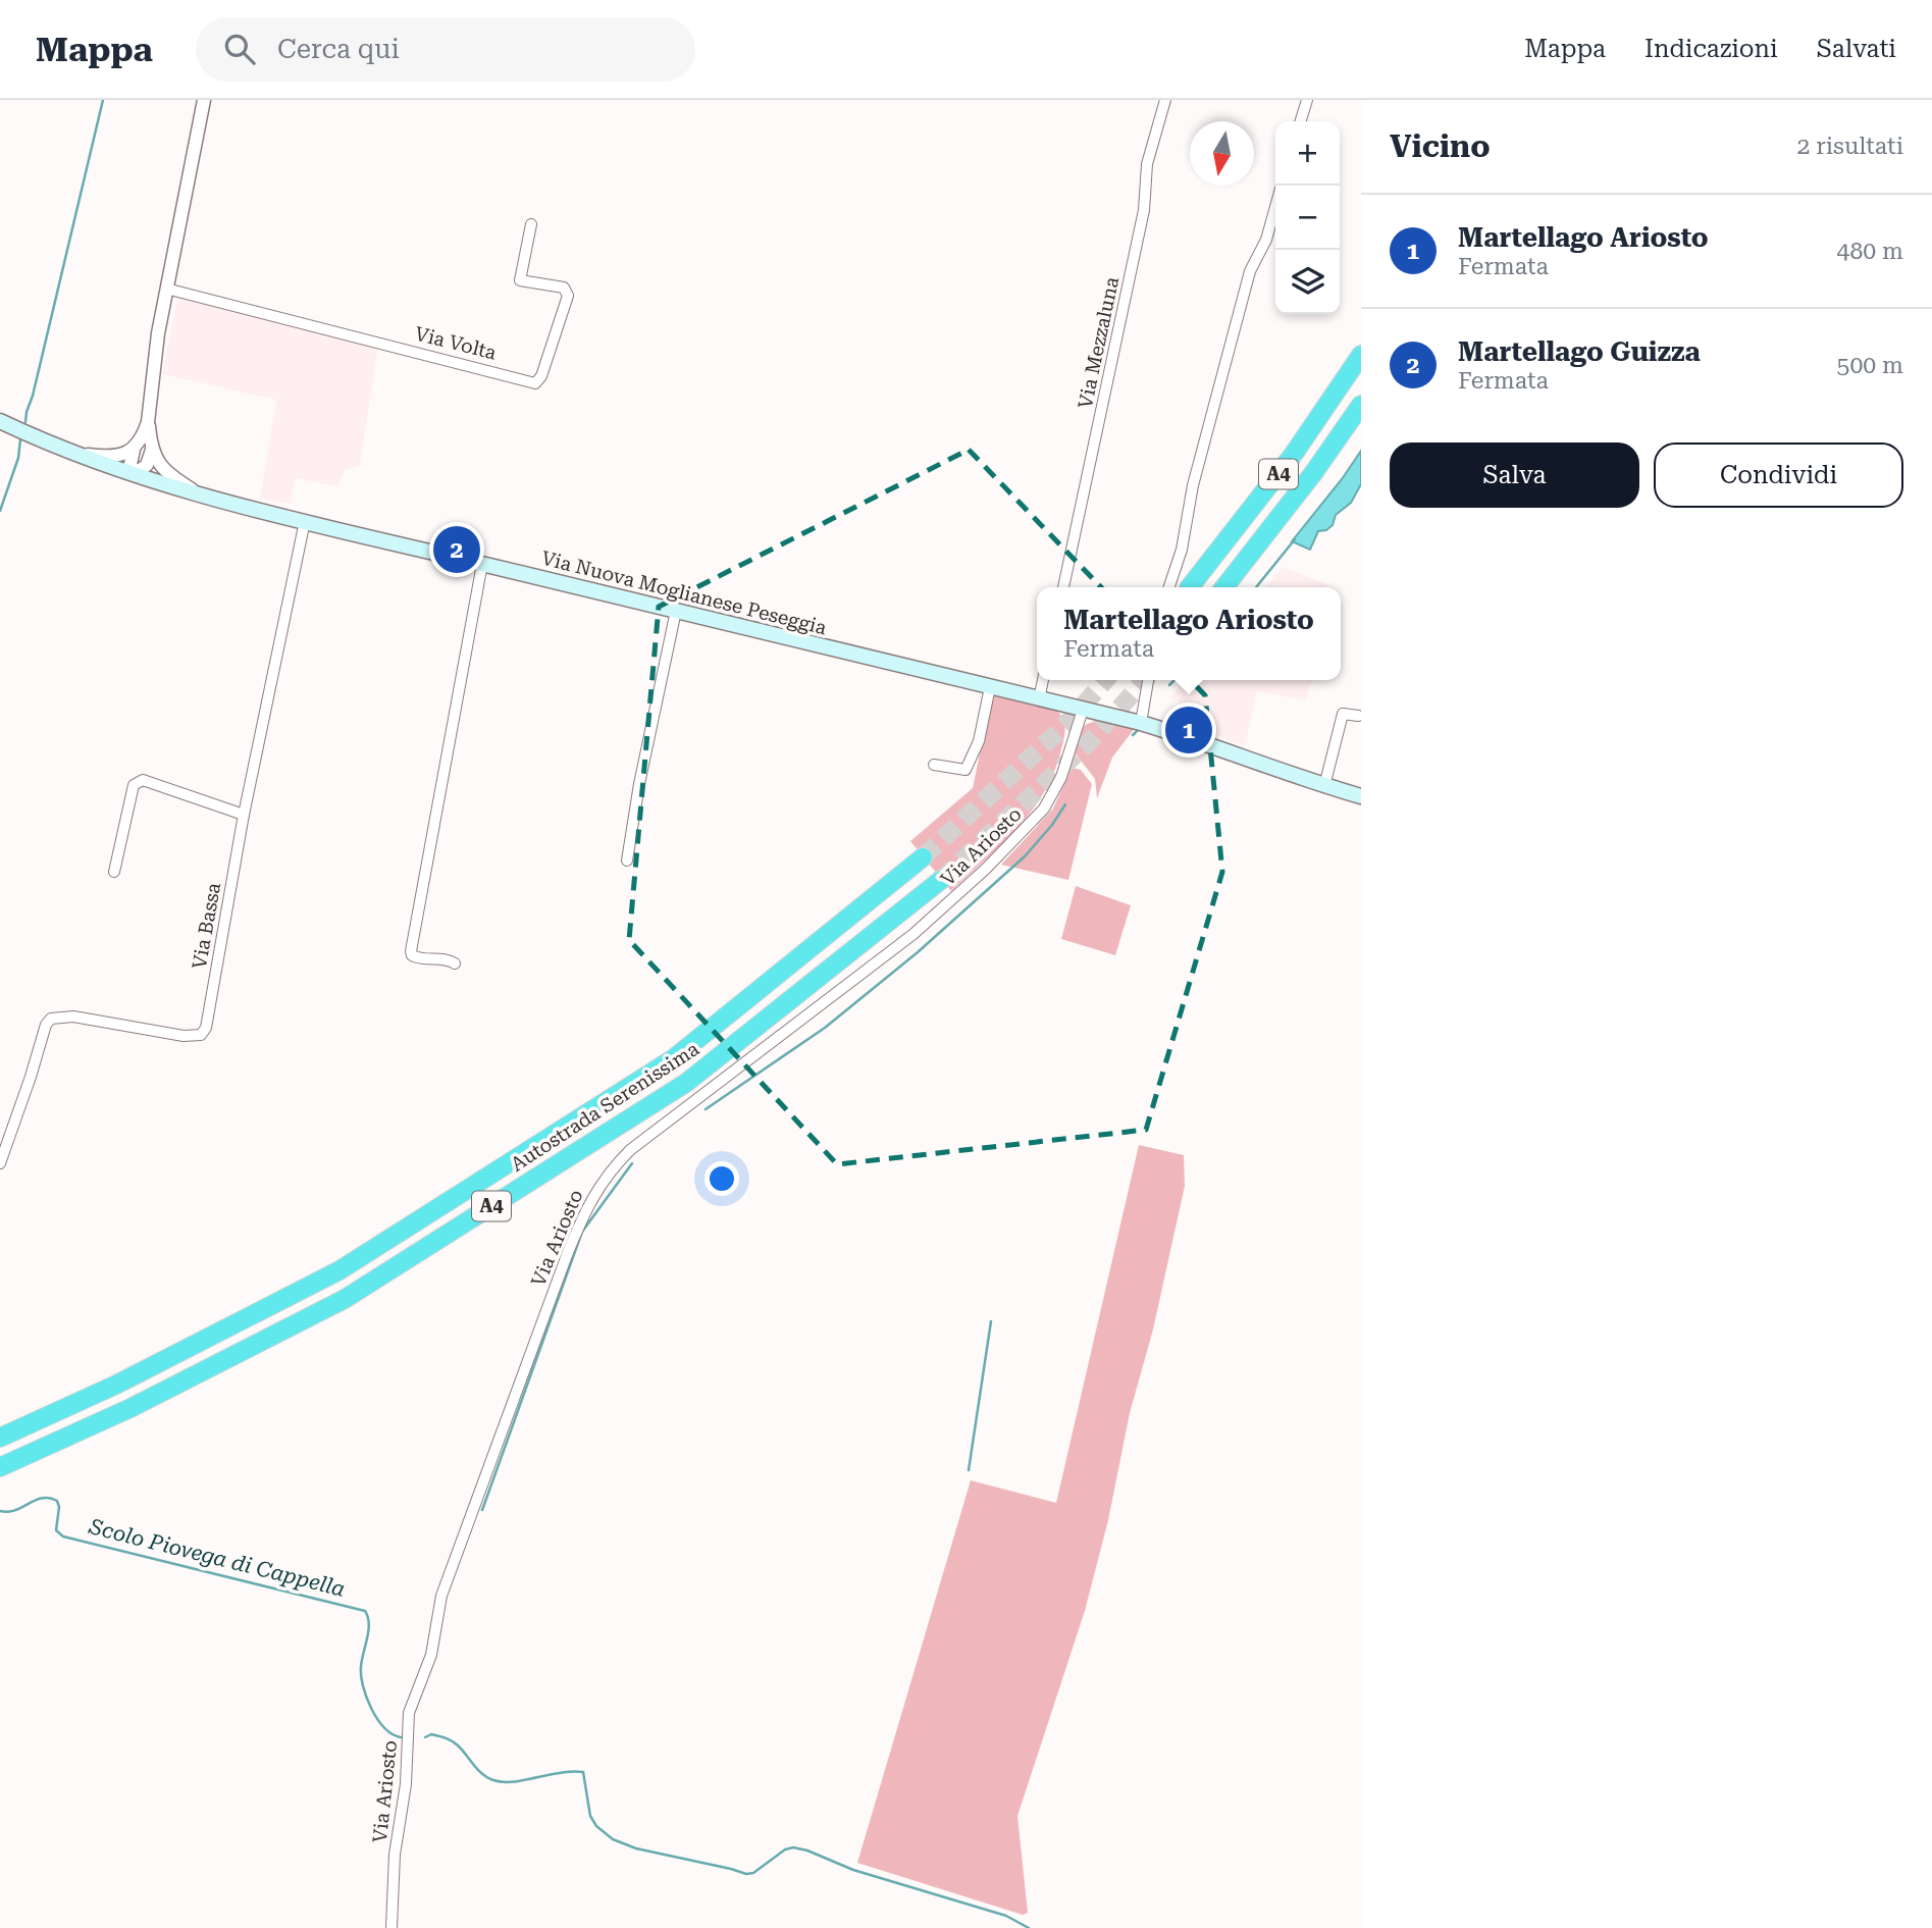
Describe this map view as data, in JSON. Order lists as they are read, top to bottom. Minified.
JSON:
{"streets":{"highway":["A4","Autostrada Serenissima"],"main road":["Via Nuova Moglianese Peseggia"],"street":["Via Volta","Via Mezzaluna","Via Ariosto","Via Bassa"]},"crossings":[["Via Nuova Moglianese Peseggia","Via Ariosto"],["Via Nuova Moglianese Peseggia","Via Bassa"]],"water":["Scolo Piovega di Cappella"],"north":"bottom","page":{"header":"Mappa","search":"Cerca qui","nav":["Mappa","Indicazioni","Salvati"],"heading":["Vicino","2 risultati"],"map_buttons":["+","−"],"list":[{"mark":"1","name":"Martellago Ariosto","note":"Fermata","value":"480 m"},{"mark":"2","name":"Martellago Guizza","note":"Fermata","value":"500 m"}],"buttons":["Salva","Condividi"],"pins":["2","1"],"popup":["Martellago Ariosto","Fermata"]}}
